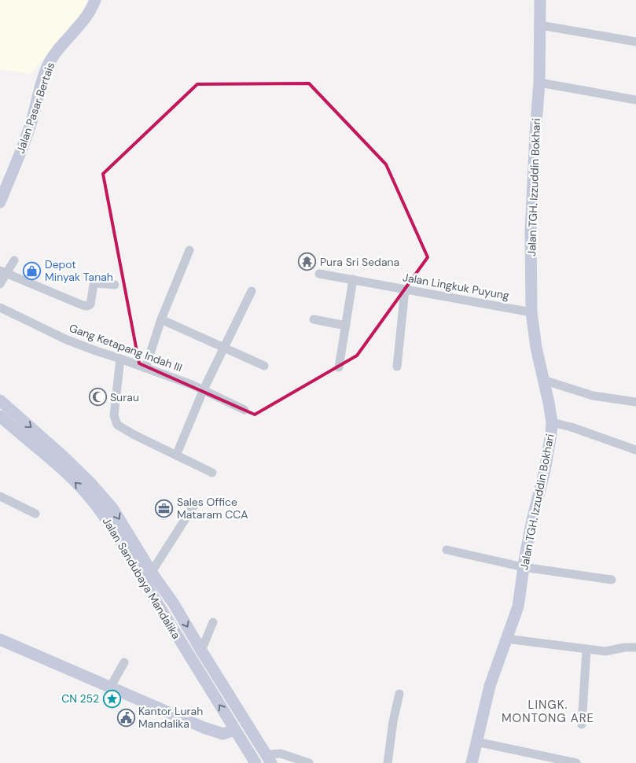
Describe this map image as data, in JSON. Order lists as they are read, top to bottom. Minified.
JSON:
{"streets":{"street":["Jalan Pasar Bertais","Jalan TGH. Izzuddin Bokhari","Jalan Lingkuk Puyung","Gang Ketapang Indah III","Jalan Sandubaya Mandalika"]},"crossings":[["Jalan TGH. Izzuddin Bokhari","Jalan Lingkuk Puyung"]],"districts":["LINGK. MONTONG ARE"],"places":{"temple":["Pura Sri Sedana"],"shop":["Depot Minyak Tanah"],"mosque":["Surau"],"office":["Sales Office Mataram CCA"],"place":["CN 252"],"public building":["Kantor Lurah Mandalika"]}}
